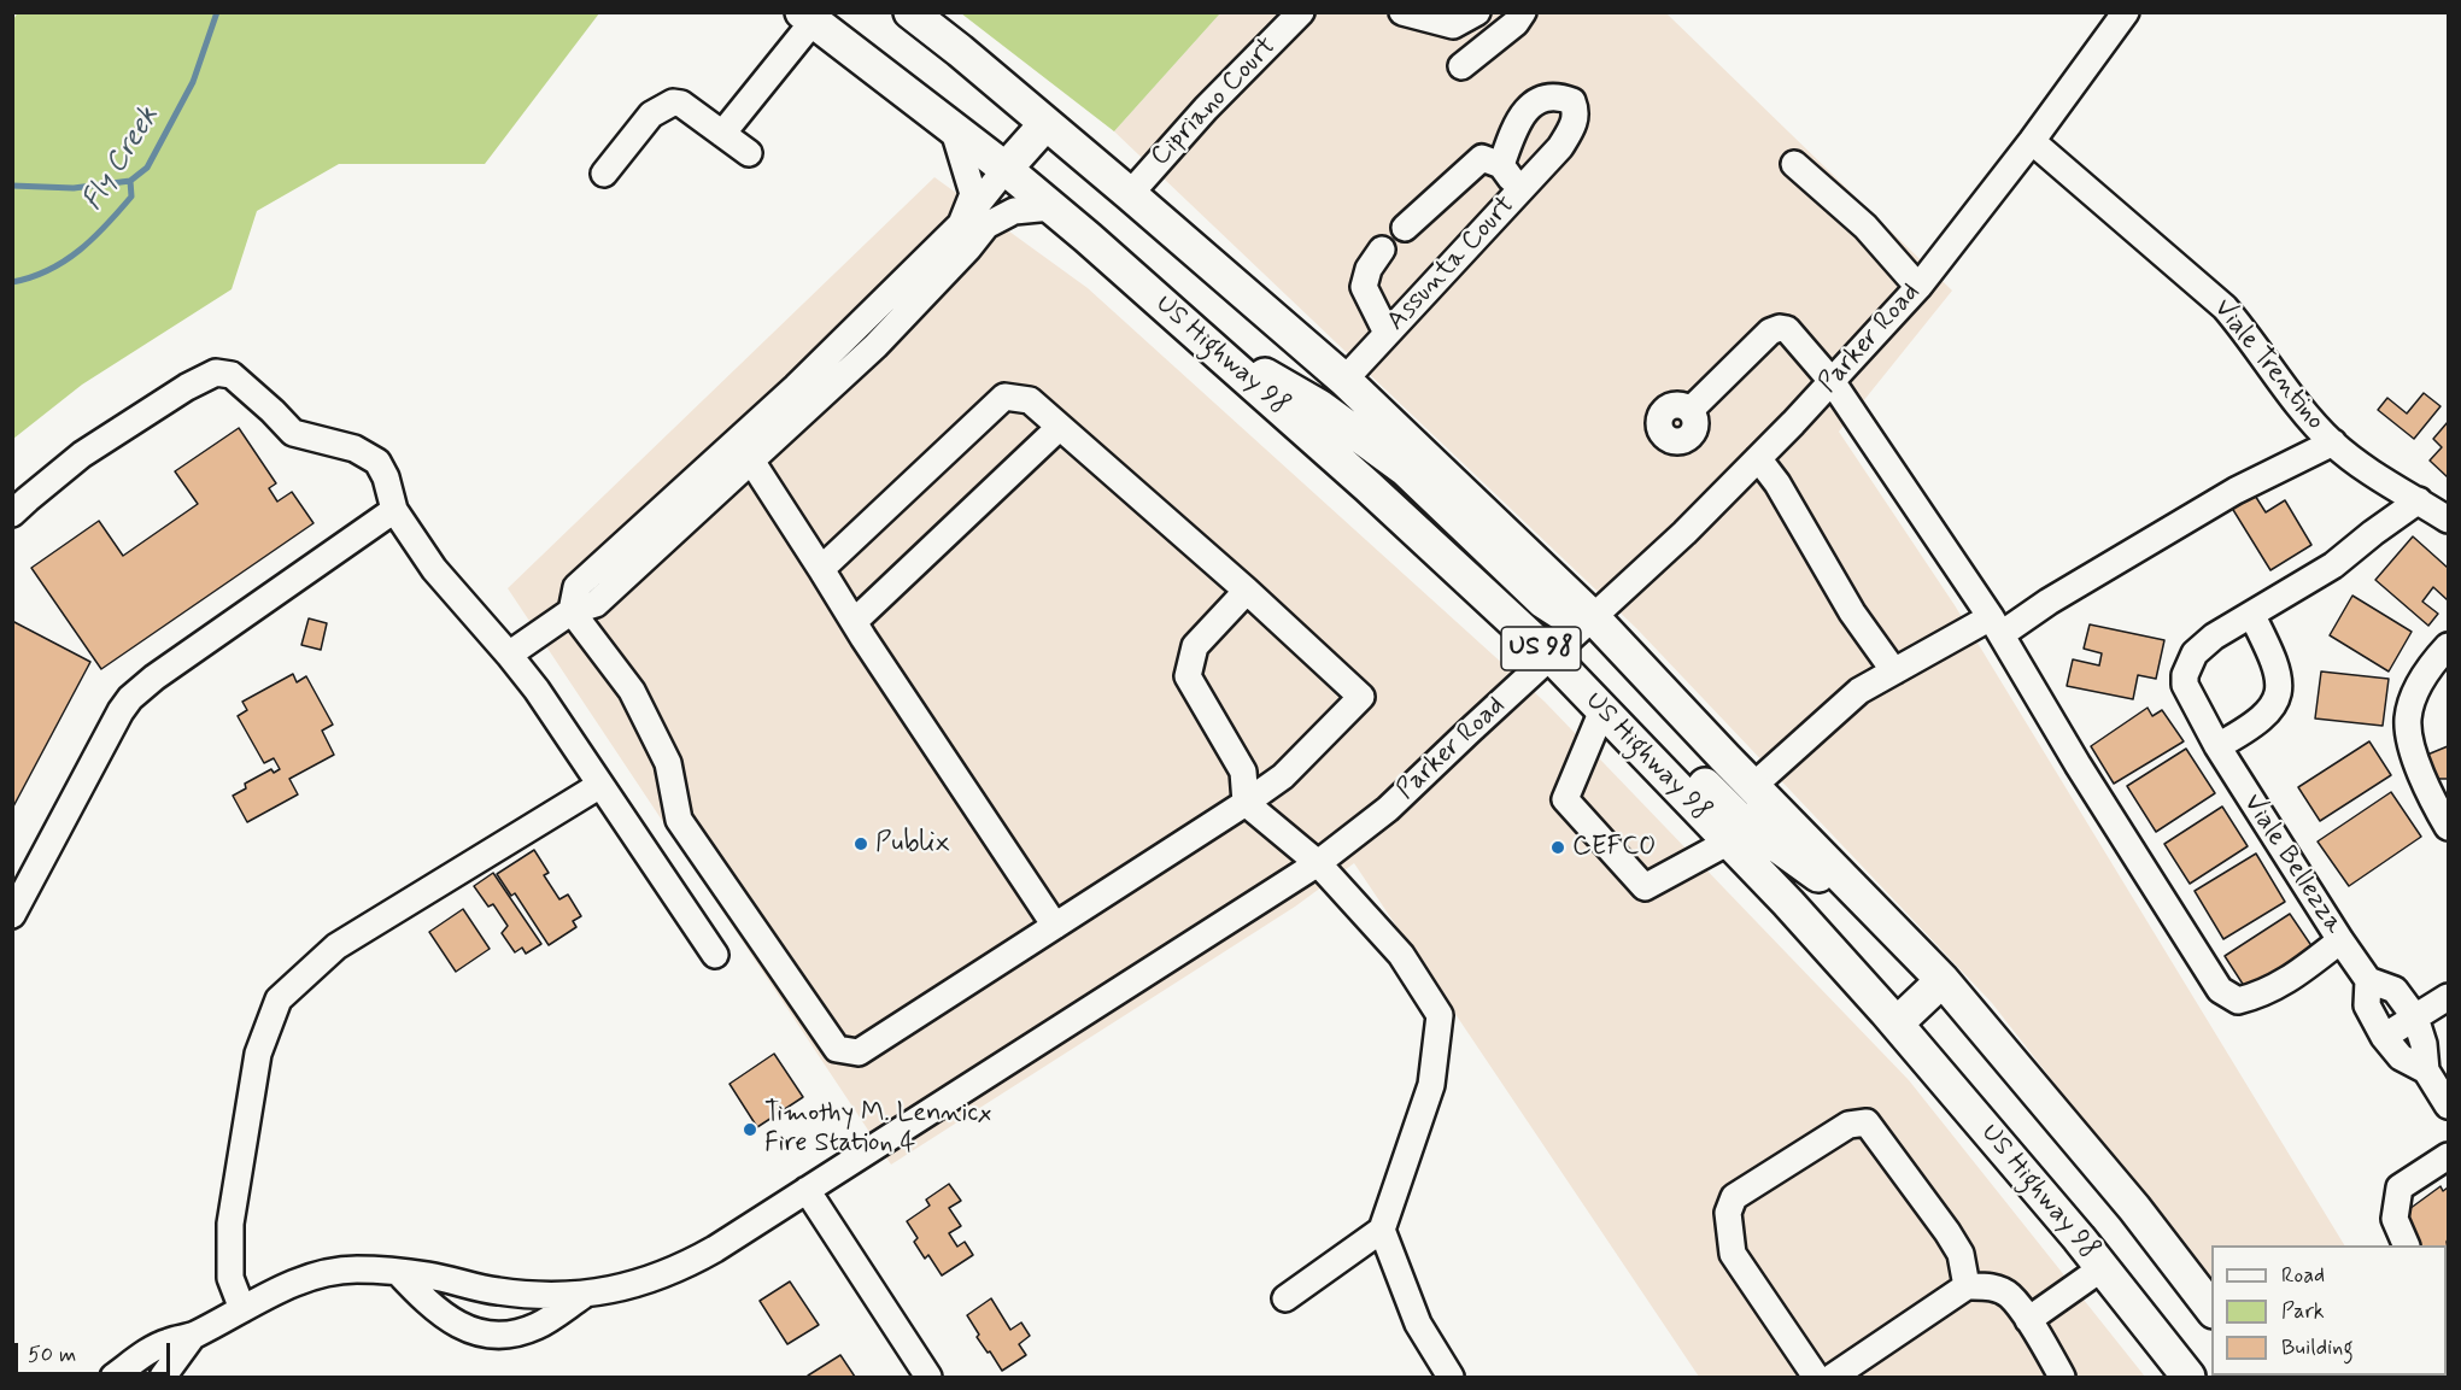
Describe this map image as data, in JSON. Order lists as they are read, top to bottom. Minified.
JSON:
{"streets":{"main road":["US Highway 98","US 98"],"street":["Cipriano Court","Assunta Court","Parker Road","Viale Trentino","Viale Bellezza"]},"crossings":[["Cipriano Court","US Highway 98"],["Assunta Court","US Highway 98"],["Parker Road","US Highway 98"],["Parker Road","Viale Trentino"],["Viale Trentino","Viale Bellezza"]],"water":["Fly Creek"],"places":["Publix","CEFCO","Timothy M. Lennicx Fire Station 4"],"legend":["Road","Park","Building"],"scale_bar":"50 m"}
